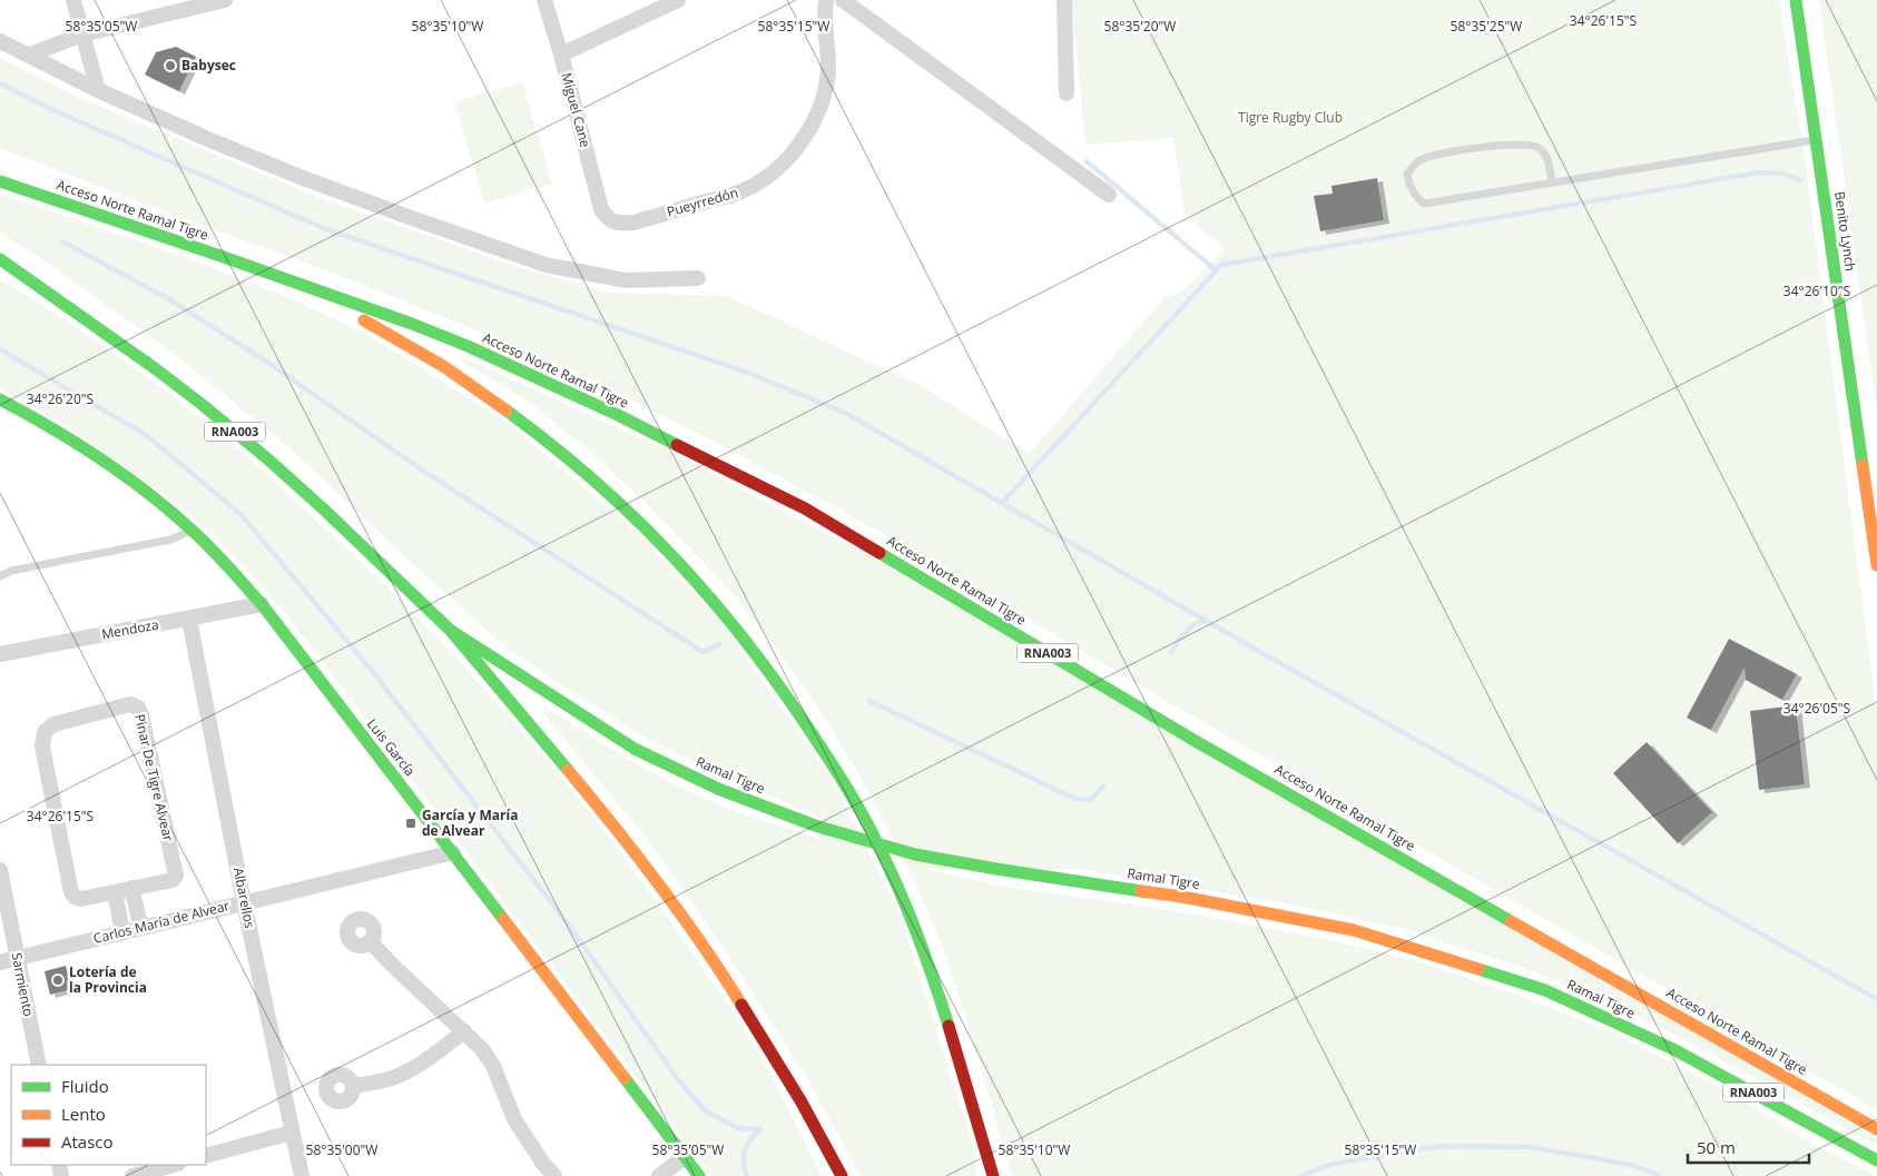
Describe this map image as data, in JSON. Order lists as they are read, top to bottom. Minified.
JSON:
{"streets":{"main road":["Acceso Norte Ramal Tigre","Benito Lynch","RNA003","Luis García","Ramal Tigre"],"street":["Miguel Cane","Pueyrredón","Mendoza","Pinar De Tigre Alvear","Albarellos","Carlos María de Alvear","Sarmiento"]},"crossings":[["Miguel Cane","Pueyrredón"],["RNA003","Ramal Tigre"],["Mendoza","Luis García"],["Mendoza","Albarellos"],["Luis García","Carlos María de Alvear"],["Albarellos","Carlos María de Alvear"],["Carlos María de Alvear","Sarmiento"]],"parks":["Tigre Rugby Club"],"places":{"other":["Babysec","Lotería de la Provincia"],"transit":["García y María de Alvear"]},"legend":["Fluido","Lento","Atasco"],"scale_bar":"50 m","coordinates":["34°26'15\"S","58°35'05\"W","58°35'10\"W","58°35'15\"W","58°35'20\"W","58°35'25\"W","34°26'10\"S","34°26'20\"S","34°26'05\"S","58°35'00\"W"]}
